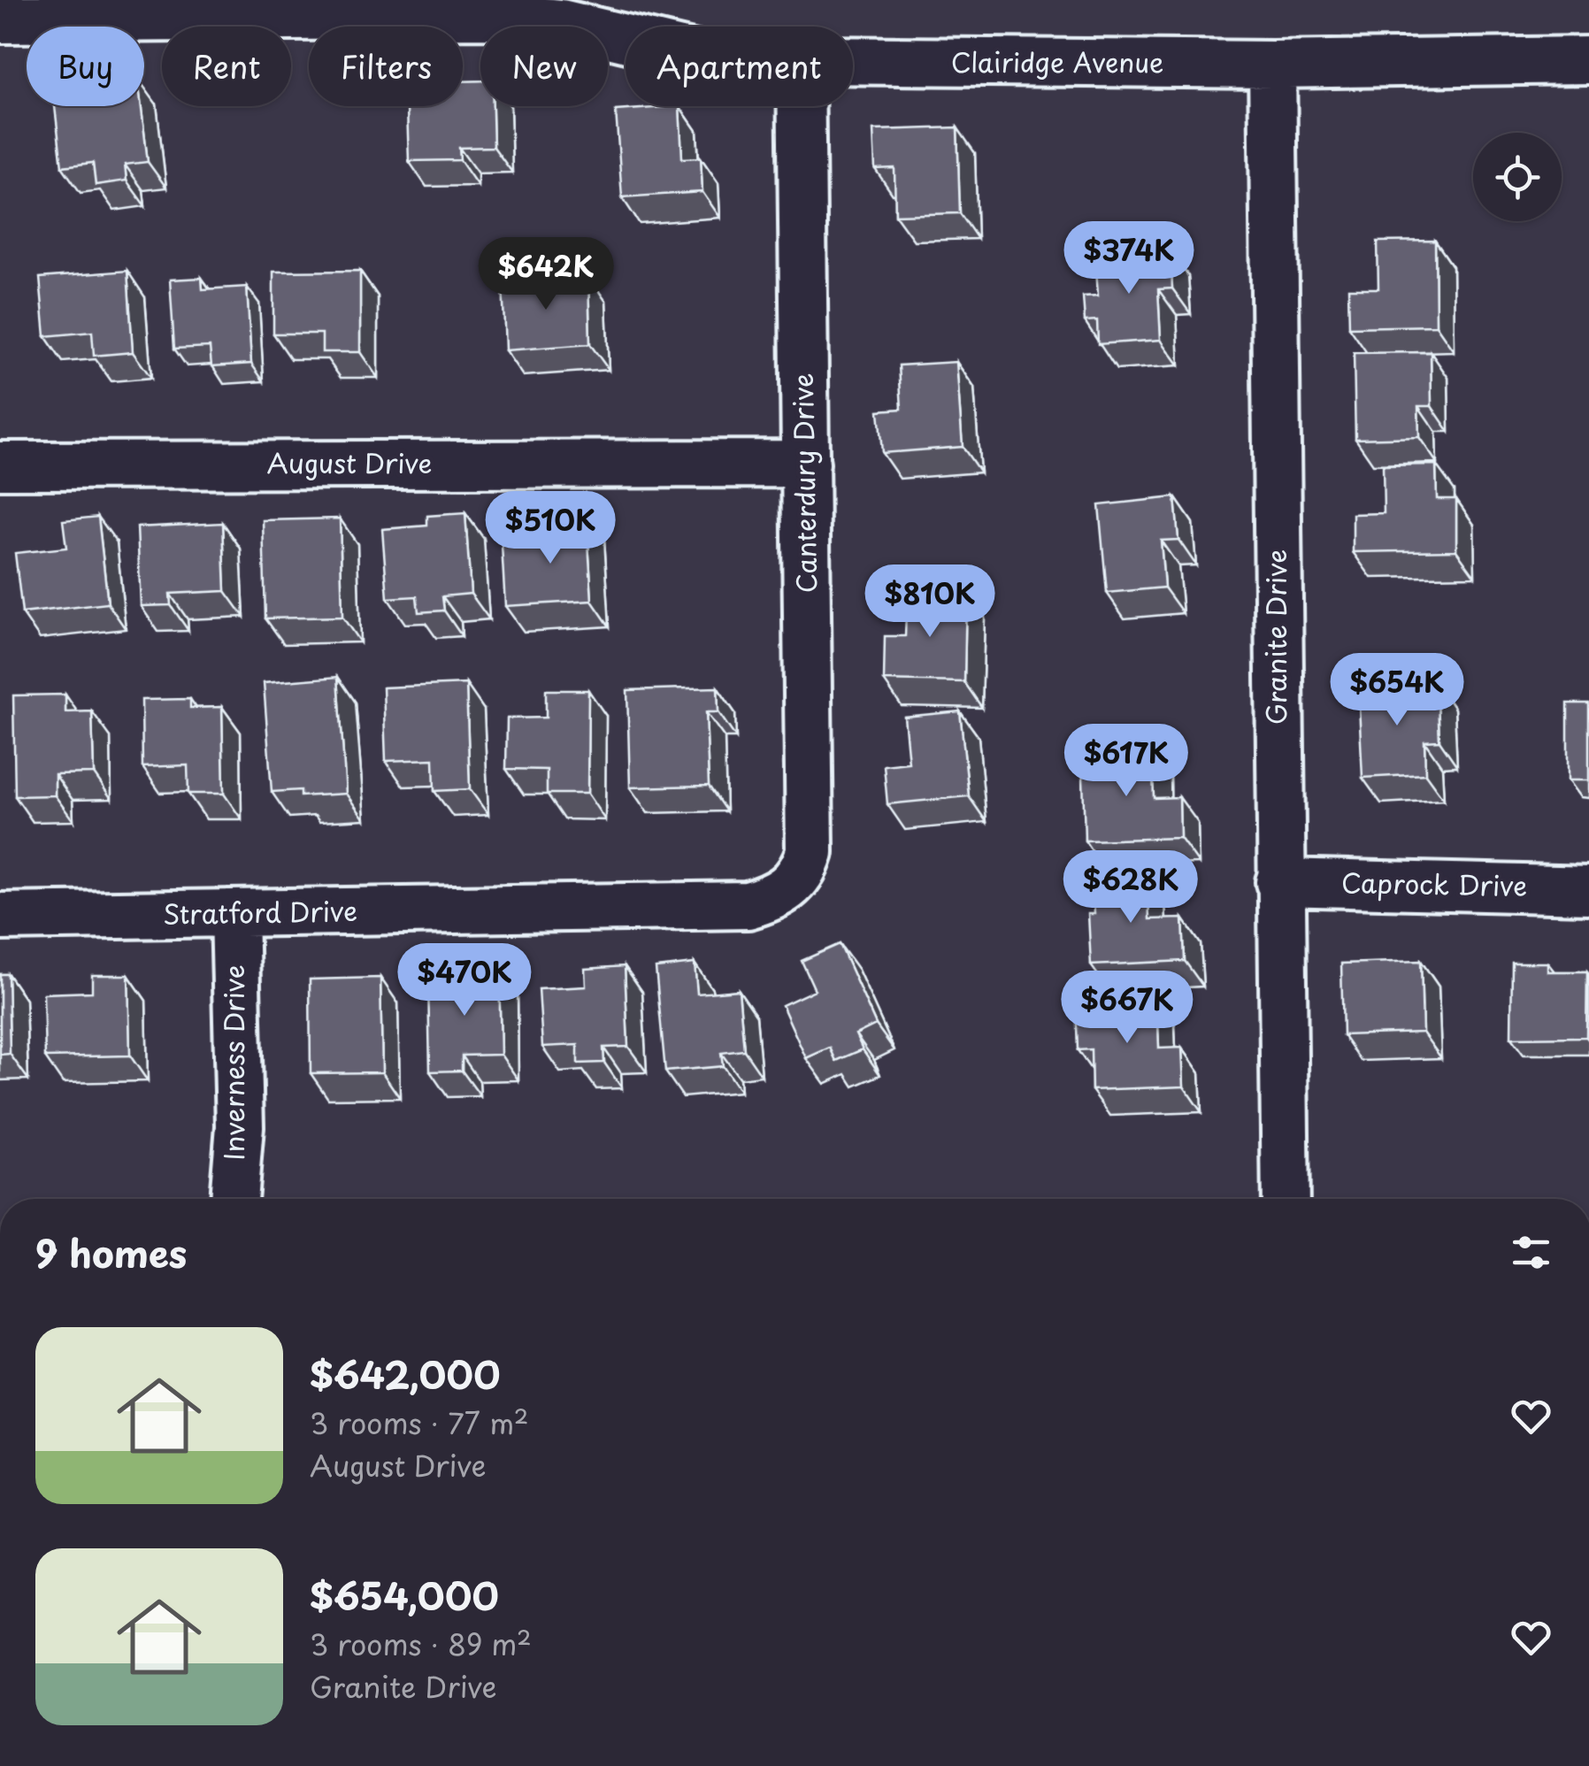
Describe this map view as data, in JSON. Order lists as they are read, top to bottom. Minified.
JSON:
{"streets":{"street":["Clairidge Avenue","August Drive","Canterdury Drive","Granite Drive","Caprock Drive","Stratford Drive","Inverness Drive"]},"crossings":[["Clairidge Avenue","Granite Drive"],["August Drive","Canterdury Drive"],["Canterdury Drive","Stratford Drive"],["Granite Drive","Caprock Drive"],["Stratford Drive","Inverness Drive"]],"page":{"chip":["Buy","Rent","Filters","New","Apartment"],"price":["$374K","$642K","$510K","$810K","$654K","$617K","$628K","$470K","$667K"],"heading":"9 homes","list":[{"name":"$642,000","note":"3 rooms · 77 m² · August Drive"},{"name":"$654,000","note":"3 rooms · 89 m² · Granite Drive"}]}}
